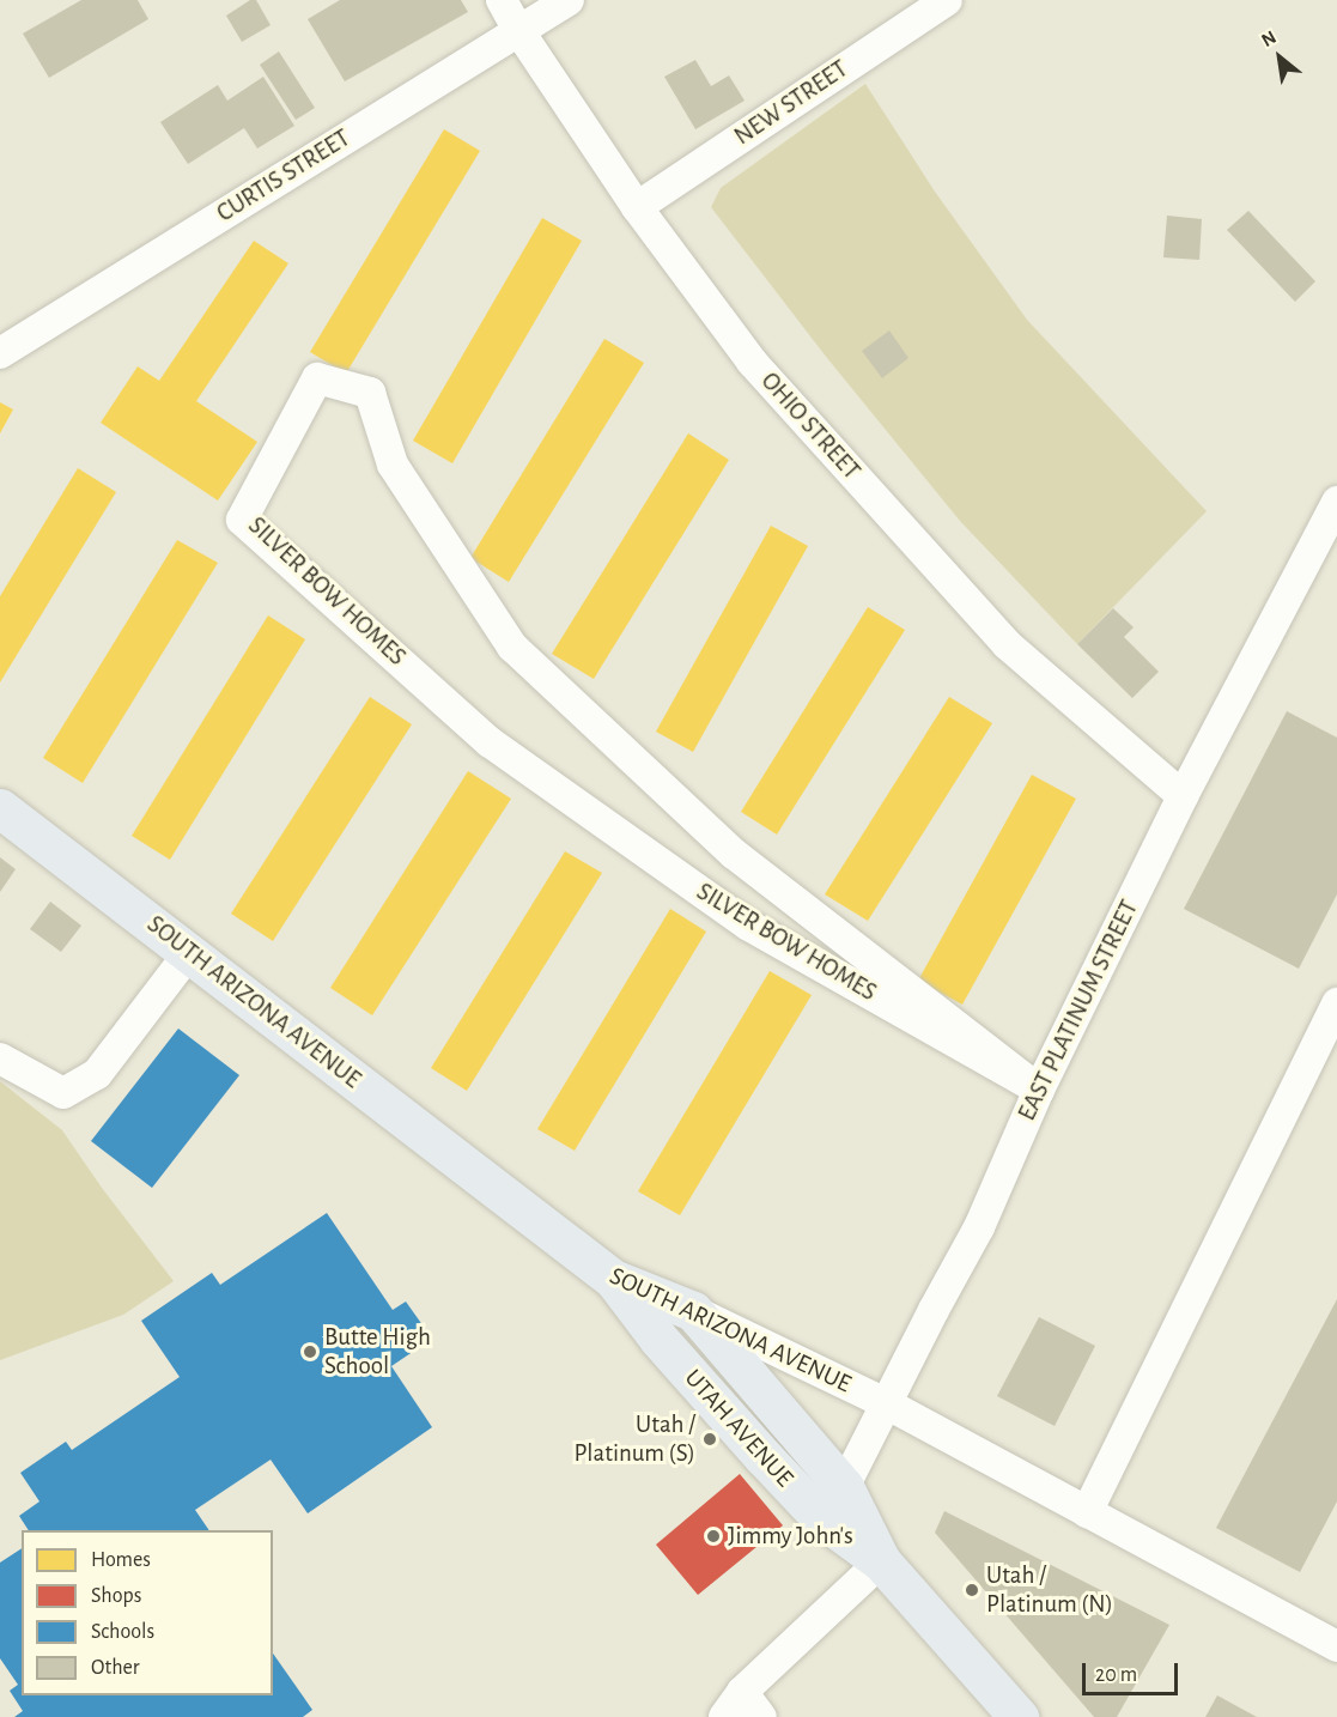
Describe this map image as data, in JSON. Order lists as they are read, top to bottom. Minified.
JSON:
{"streets":{"main road":["SOUTH ARIZONA AVENUE","UTAH AVENUE"],"street":["NEW STREET","CURTIS STREET","OHIO STREET","SILVER BOW HOMES","EAST PLATINUM STREET"]},"crossings":[["NEW STREET","OHIO STREET"],["CURTIS STREET","OHIO STREET"],["OHIO STREET","EAST PLATINUM STREET"],["SILVER BOW HOMES","EAST PLATINUM STREET"],["SOUTH ARIZONA AVENUE","EAST PLATINUM STREET"],["SOUTH ARIZONA AVENUE","UTAH AVENUE"],["EAST PLATINUM STREET","UTAH AVENUE"]],"places":["Butte High School","Utah / Platinum (S)","Jimmy John's","Utah / Platinum (N)"],"legend":["Homes","Shops","Schools","Other"],"scale_bar":"20 m","north":"top left"}
